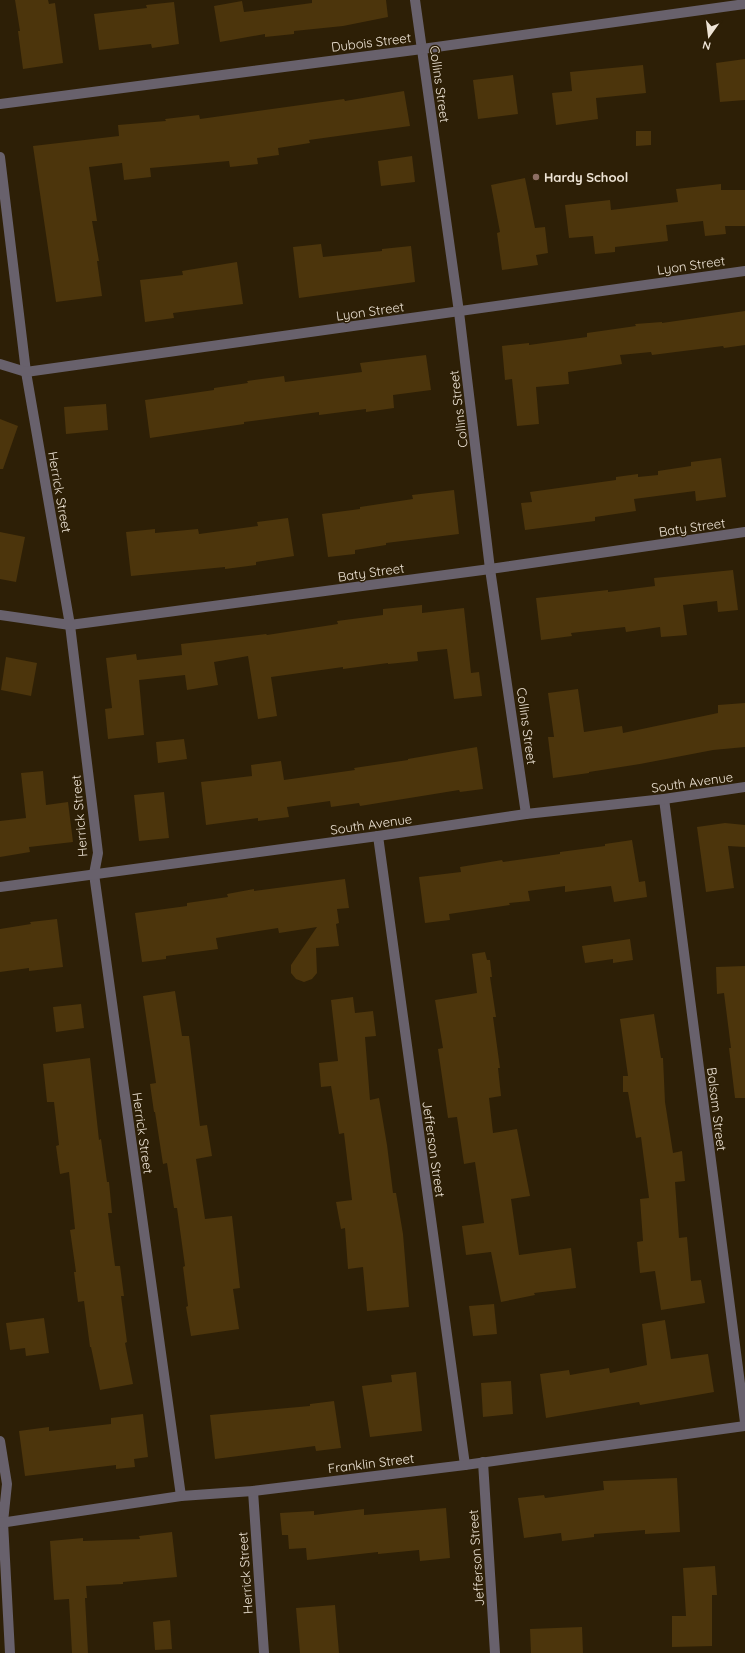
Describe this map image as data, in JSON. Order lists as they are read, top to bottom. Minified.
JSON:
{"streets":{"street":["Dubois Street","Collins Street","Lyon Street","Herrick Street","Baty Street","South Avenue","Balsam Street","Jefferson Street","Franklin Street"]},"crossings":[["Dubois Street","Collins Street"],["Collins Street","Lyon Street"],["Collins Street","Baty Street"],["Collins Street","South Avenue"],["Lyon Street","Herrick Street"],["Herrick Street","Baty Street"],["Herrick Street","South Avenue"],["Herrick Street","Franklin Street"],["South Avenue","Balsam Street"],["South Avenue","Jefferson Street"],["Jefferson Street","Franklin Street"]],"places":["Hardy School"],"north":"bottom"}
